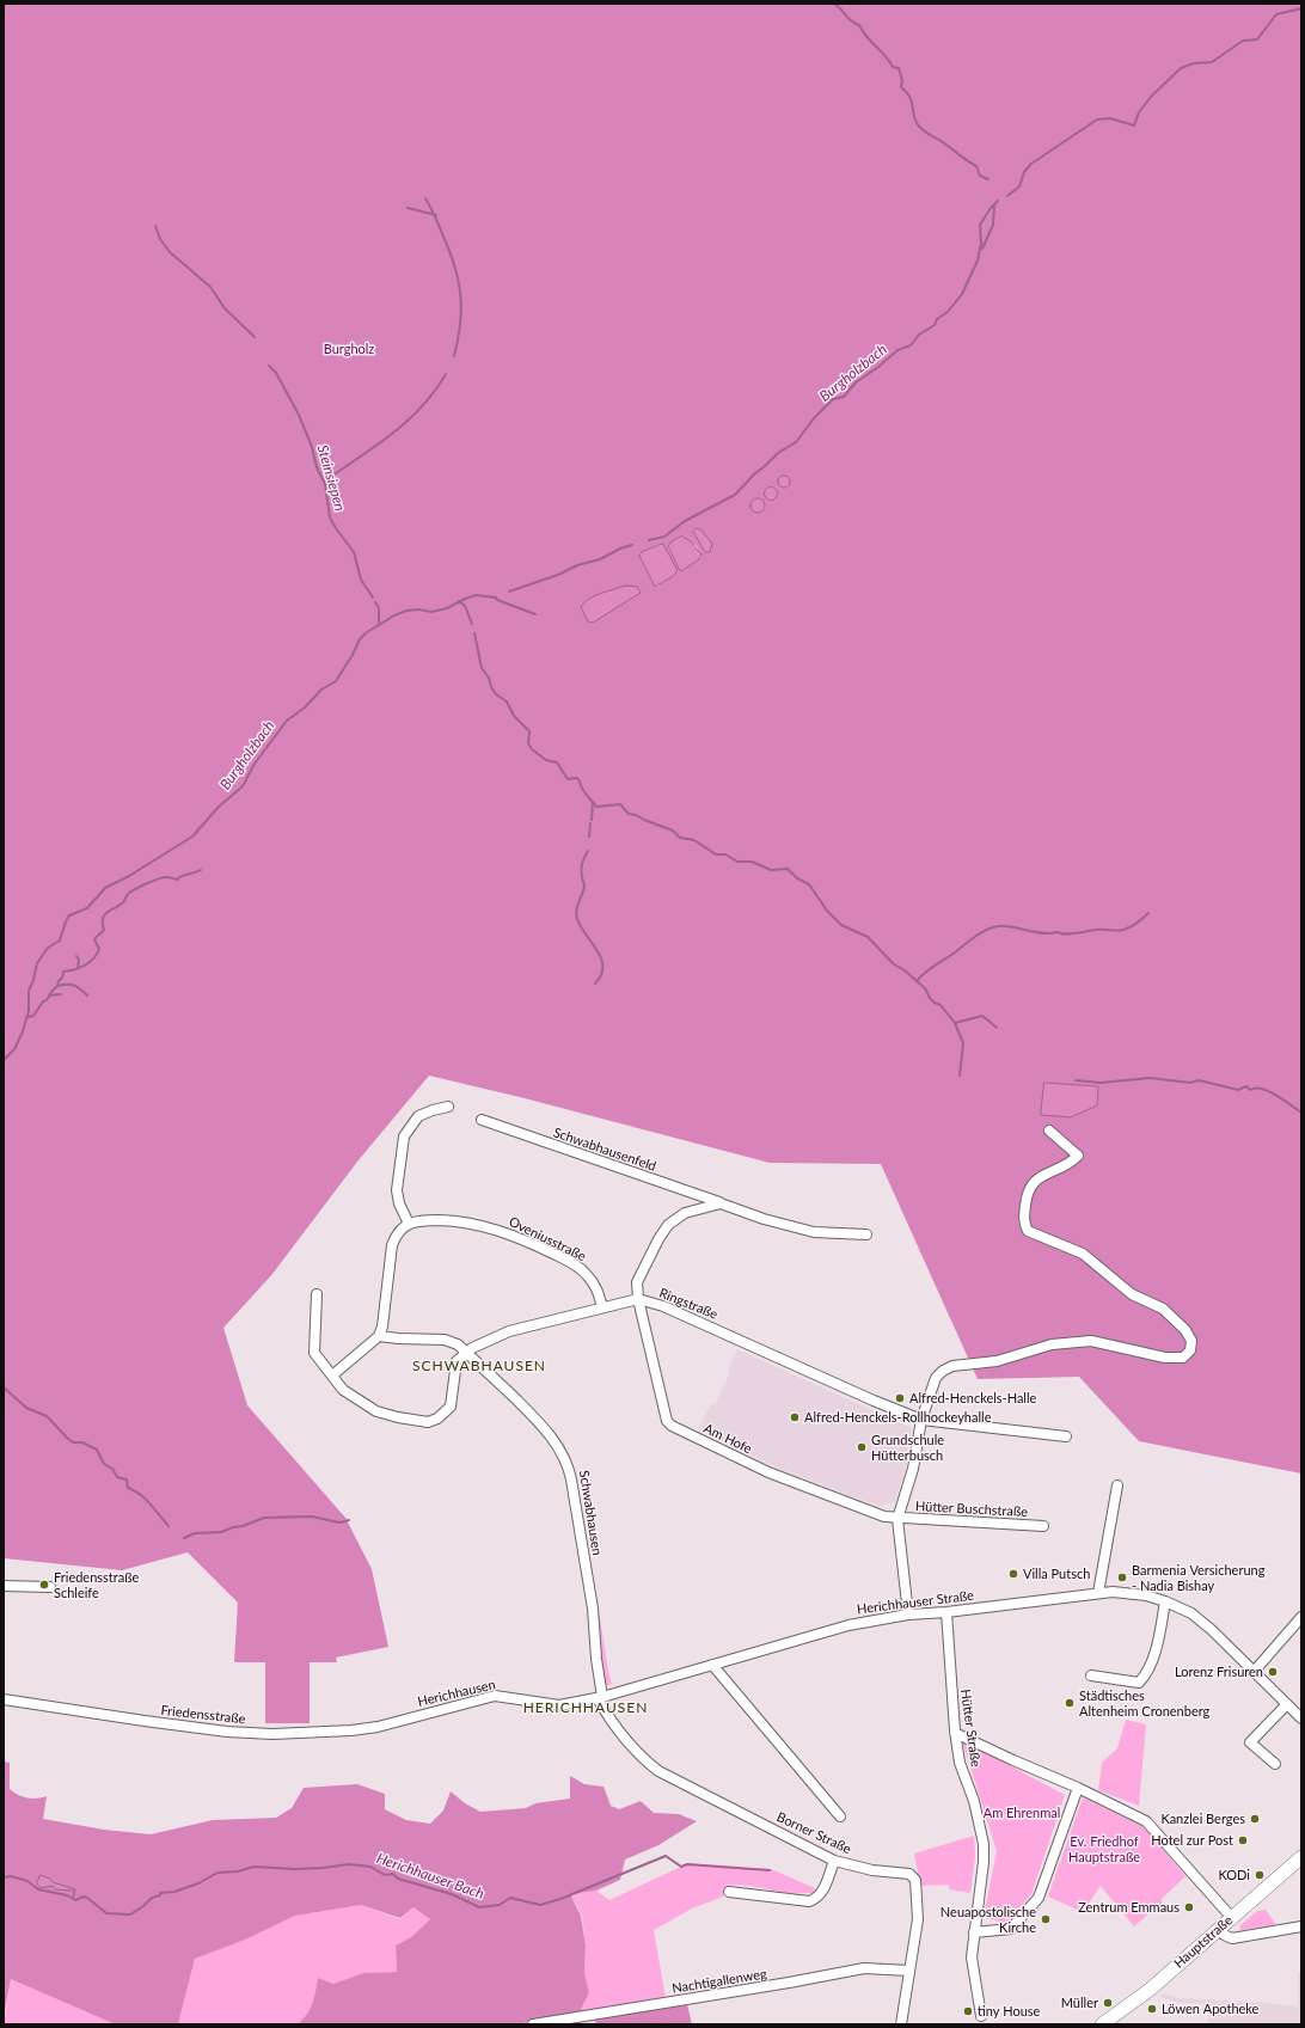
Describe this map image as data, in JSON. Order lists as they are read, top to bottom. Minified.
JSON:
{"streets":{"main road":["Hauptstraße"],"street":["Schwabhausenfeld","Oveniusstraße","Ringstraße","Am Hofe","Hütter Buschstraße","Schwabhausen","Herichhauser Straße","Herichhausen","Friedensstraße","Hütter Straße","Borner Straße","Nachtigallenweg"]},"crossings":[["Oveniusstraße","Ringstraße"],["Ringstraße","Am Hofe"],["Ringstraße","Hütter Buschstraße"],["Ringstraße","Schwabhausen"],["Am Hofe","Hütter Buschstraße"],["Hütter Buschstraße","Herichhauser Straße"],["Schwabhausen","Herichhauser Straße"],["Schwabhausen","Herichhausen"],["Schwabhausen","Borner Straße"],["Herichhauser Straße","Herichhausen"],["Herichhauser Straße","Hütter Straße"],["Herichhauser Straße","Borner Straße"],["Herichhausen","Friedensstraße"],["Herichhausen","Borner Straße"],["Borner Straße","Nachtigallenweg"]],"districts":["SCHWABHAUSEN","HERICHHAUSEN"],"water":["Burgholzbach","Steinsiepen","Herichhauser Bach"],"parks":["Burgholz","Am Ehrenmal","Ev. Friedhof Hauptstraße"],"places":["Alfred-Henckels-Halle","Alfred-Henckels-Rollhockeyhalle","Grundschule Hütterbusch","Villa Putsch","Barmenia Versicherung - Nadia Bishay","Friedensstraße Schleife","Lorenz Frisuren","Städtisches Altenheim Cronenberg","Kanzlei Berges","Hotel zur Post","KODi","Zentrum Emmaus","Neuapostolische Kirche","Müller","Löwen Apotheke","tiny House"]}
